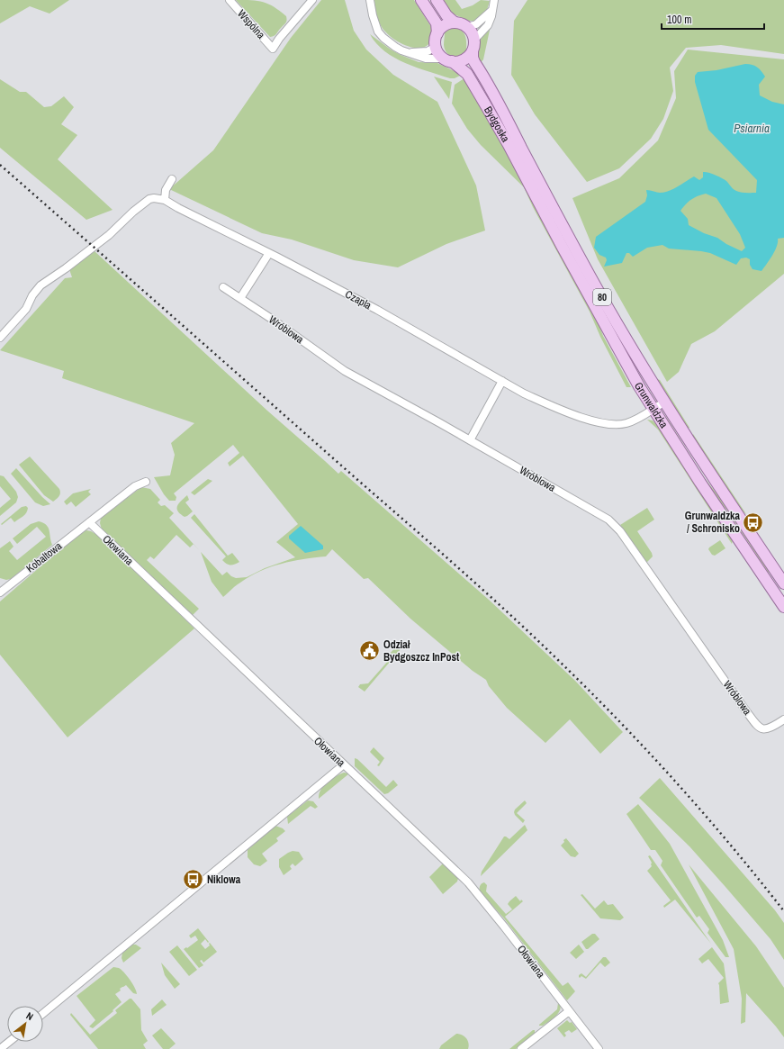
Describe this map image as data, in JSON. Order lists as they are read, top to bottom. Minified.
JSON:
{"streets":{"main road":["Bydgoska","80","Grunwaldzka"],"street":["Wspólna","Czapla","Wróblowa","Ołowiana","Kobaltowa"]},"crossings":[["Bydgoska","80"],["Bydgoska","Grunwaldzka"],["Czapla","Grunwaldzka"],["Ołowiana","Kobaltowa"]],"water":["Psiarnia"],"places":{"bus stop":["Grunwaldzka / Schronisko","Niklowa"],"public building":["Odział Bydgoszcz InPost"]},"scale_bar":"100 m","north":"top right"}
